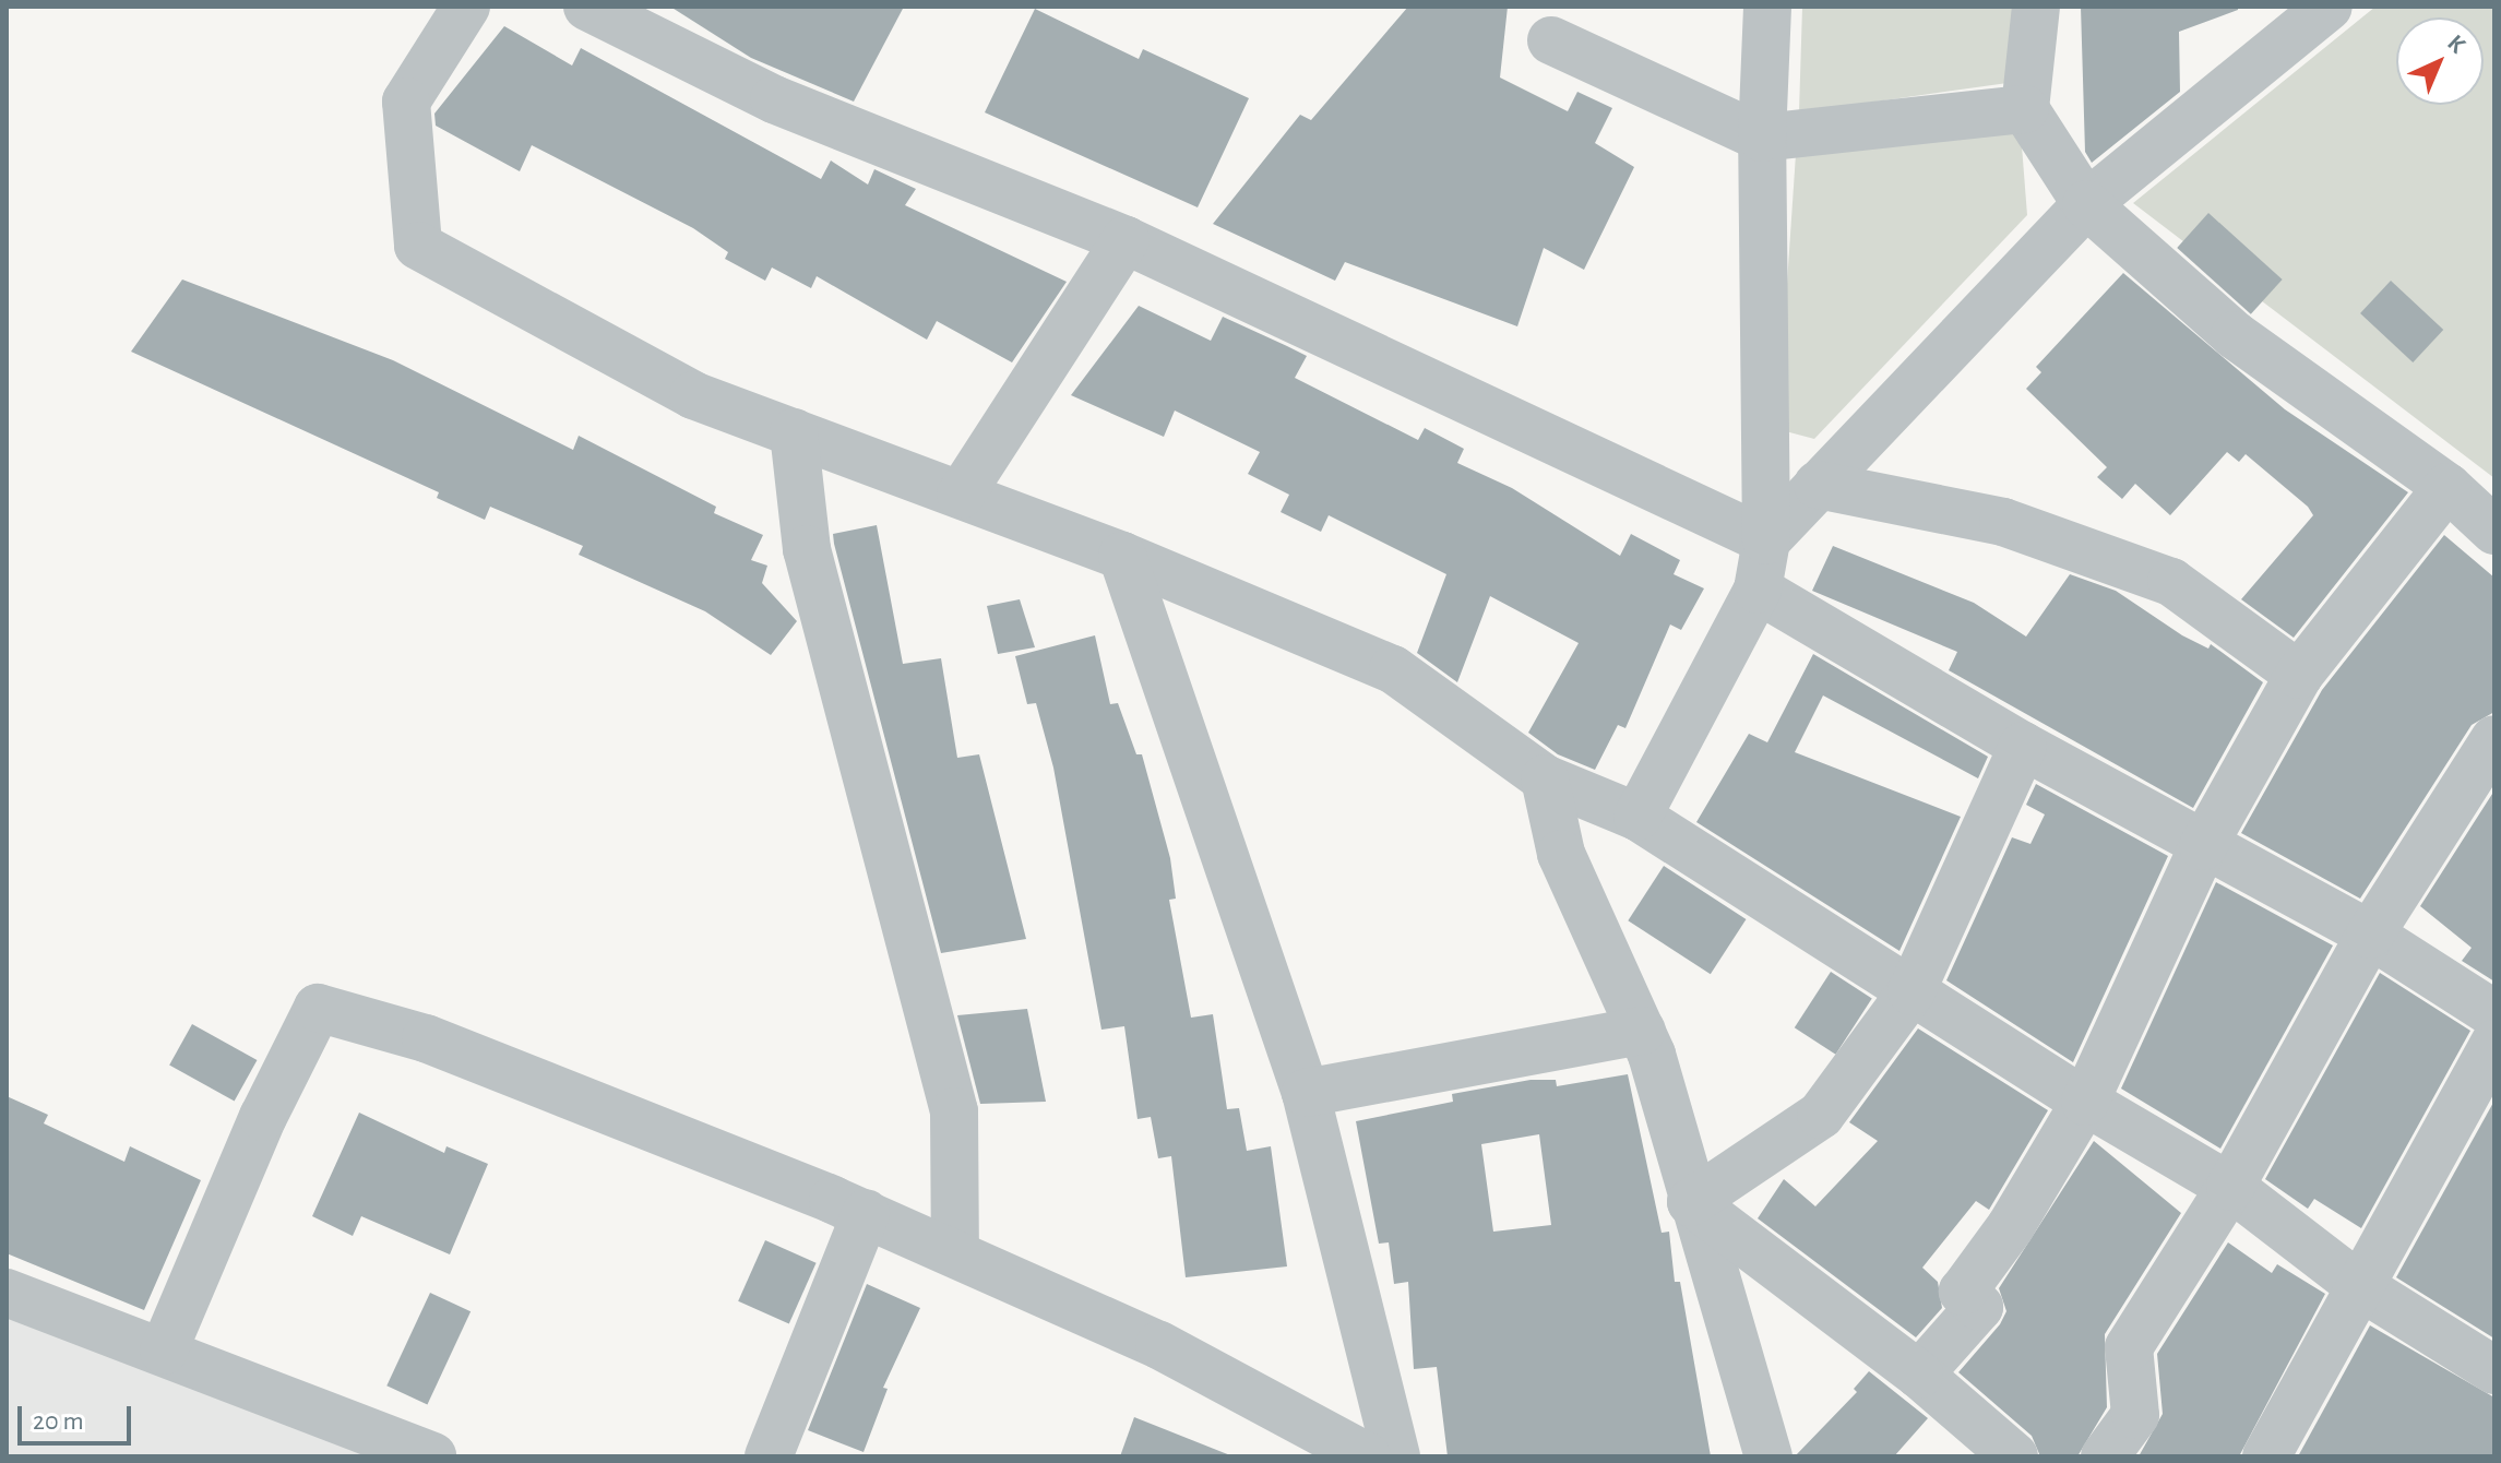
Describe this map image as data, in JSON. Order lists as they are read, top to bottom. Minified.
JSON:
{"scale_bar":"20 m","north":"top right"}
